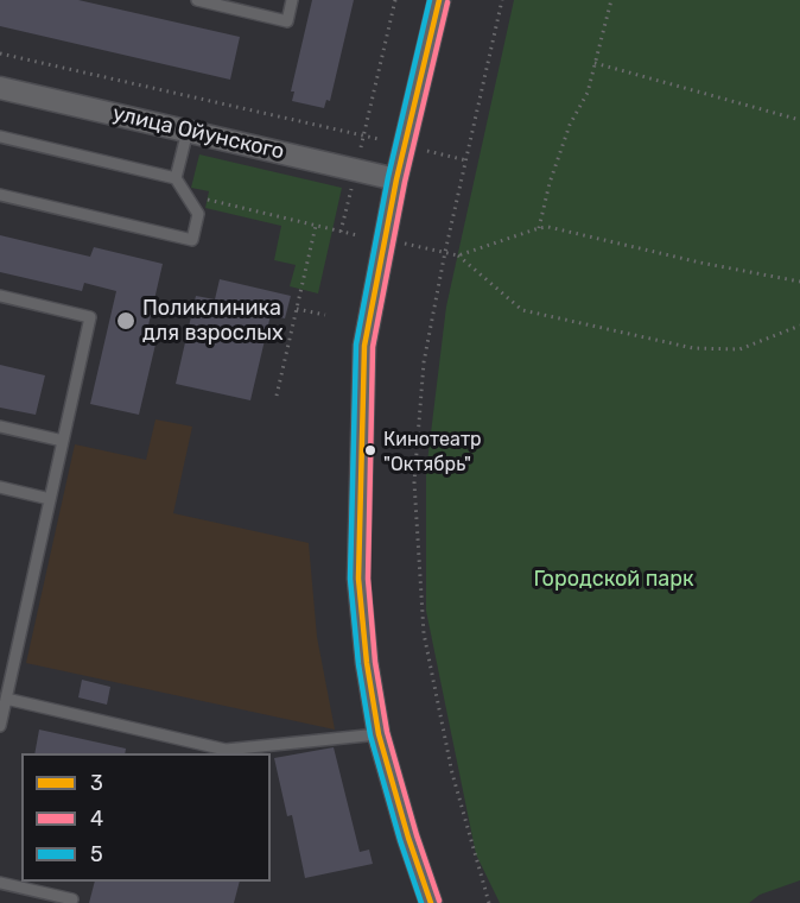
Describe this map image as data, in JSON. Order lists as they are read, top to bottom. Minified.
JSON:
{"streets":{"street":["улица Ойунского"]},"parks":["Городской парк"],"places":["Поликлиника для взрослых","Кинотеатр \"Октябрь\""],"lines":["transit line 3","transit line 5","transit line 4"],"legend":["3","4","5"]}
